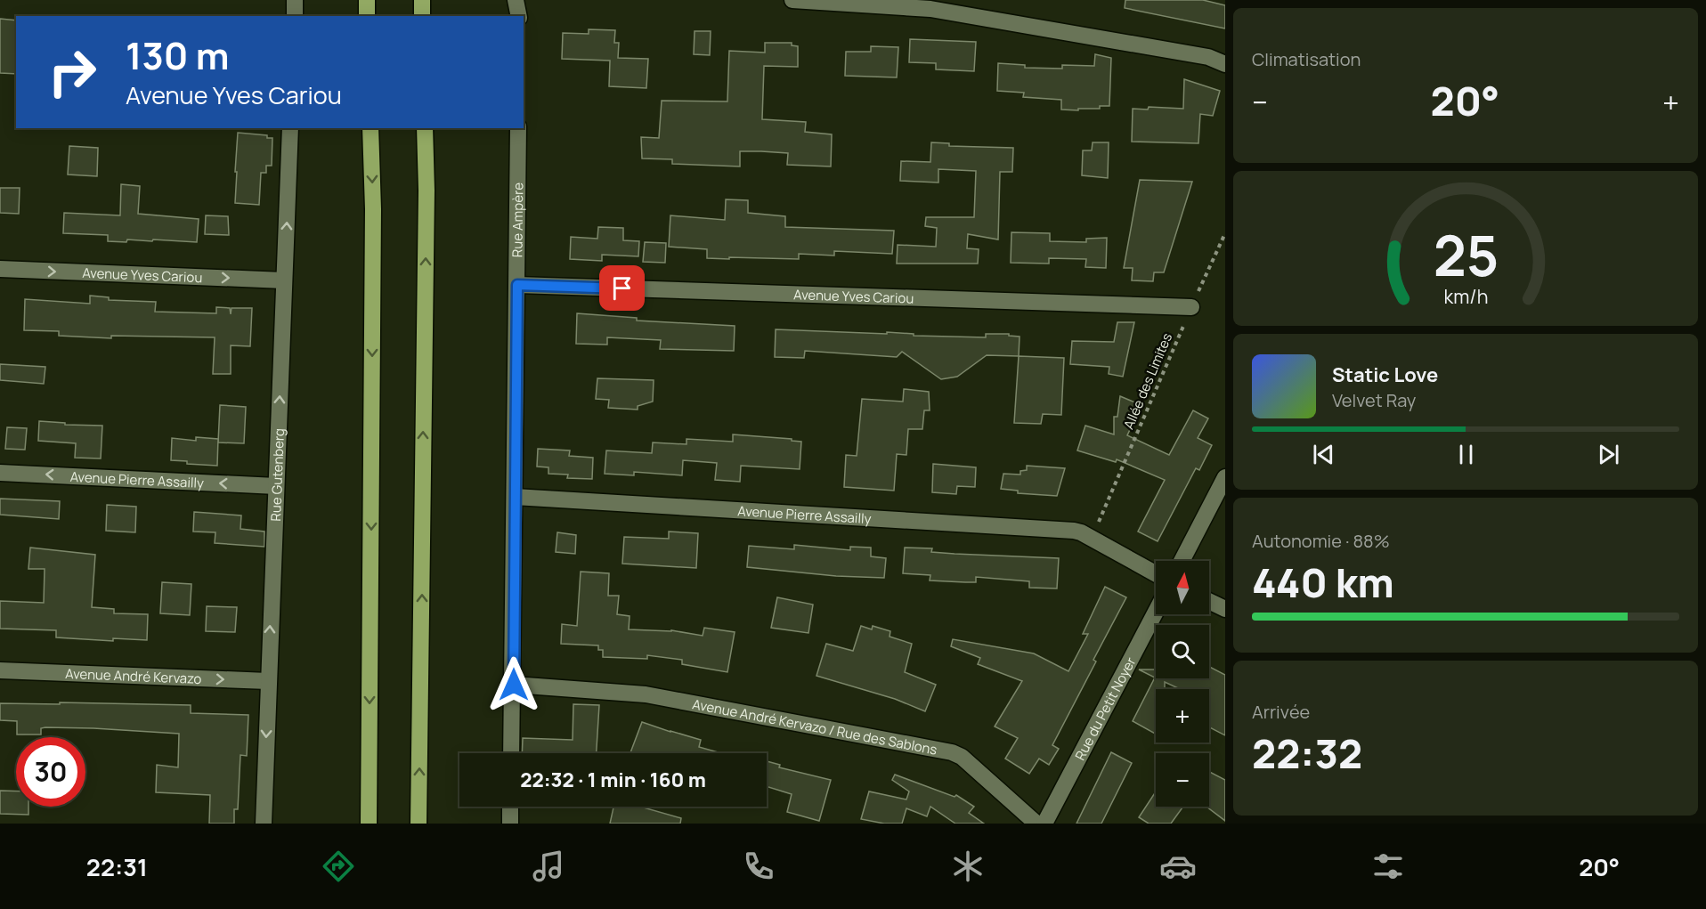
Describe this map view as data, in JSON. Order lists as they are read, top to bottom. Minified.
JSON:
{"streets":{"street":["Rue Ampère","Avenue Yves Cariou","Rue Gutenberg","Avenue Pierre Assailly","Avenue André Kervazo","Rue du Petit Noyer","Avenue André Kervazo / Rue des Sablons"],"path":["Allée des Limites"]},"crossings":[["Rue Ampère","Avenue Yves Cariou"],["Rue Ampère","Avenue Pierre Assailly"],["Rue Ampère","Avenue André Kervazo / Rue des Sablons"],["Avenue Yves Cariou","Allée des Limites"],["Avenue Yves Cariou","Rue Gutenberg"],["Allée des Limites","Avenue Pierre Assailly"],["Rue Gutenberg","Avenue Pierre Assailly"],["Rue Gutenberg","Avenue André Kervazo"]],"one_way":["Avenue André Kervazo"],"north":"top","page":{"tile":["Climatisation",["Autonomie · 88%","440 km"],["Arrivée","22:32"]],"turn":["130 m","Avenue Yves Cariou"],"heat":["−","20°","+"],"song":["Static Love","Velvet Ray"],"map_buttons":["+","−"],"limit":"30","trip":"22:32 · 1 min · 160 m","tabs":["22:31","20°"],"gauge":["25","km/h"]}}
